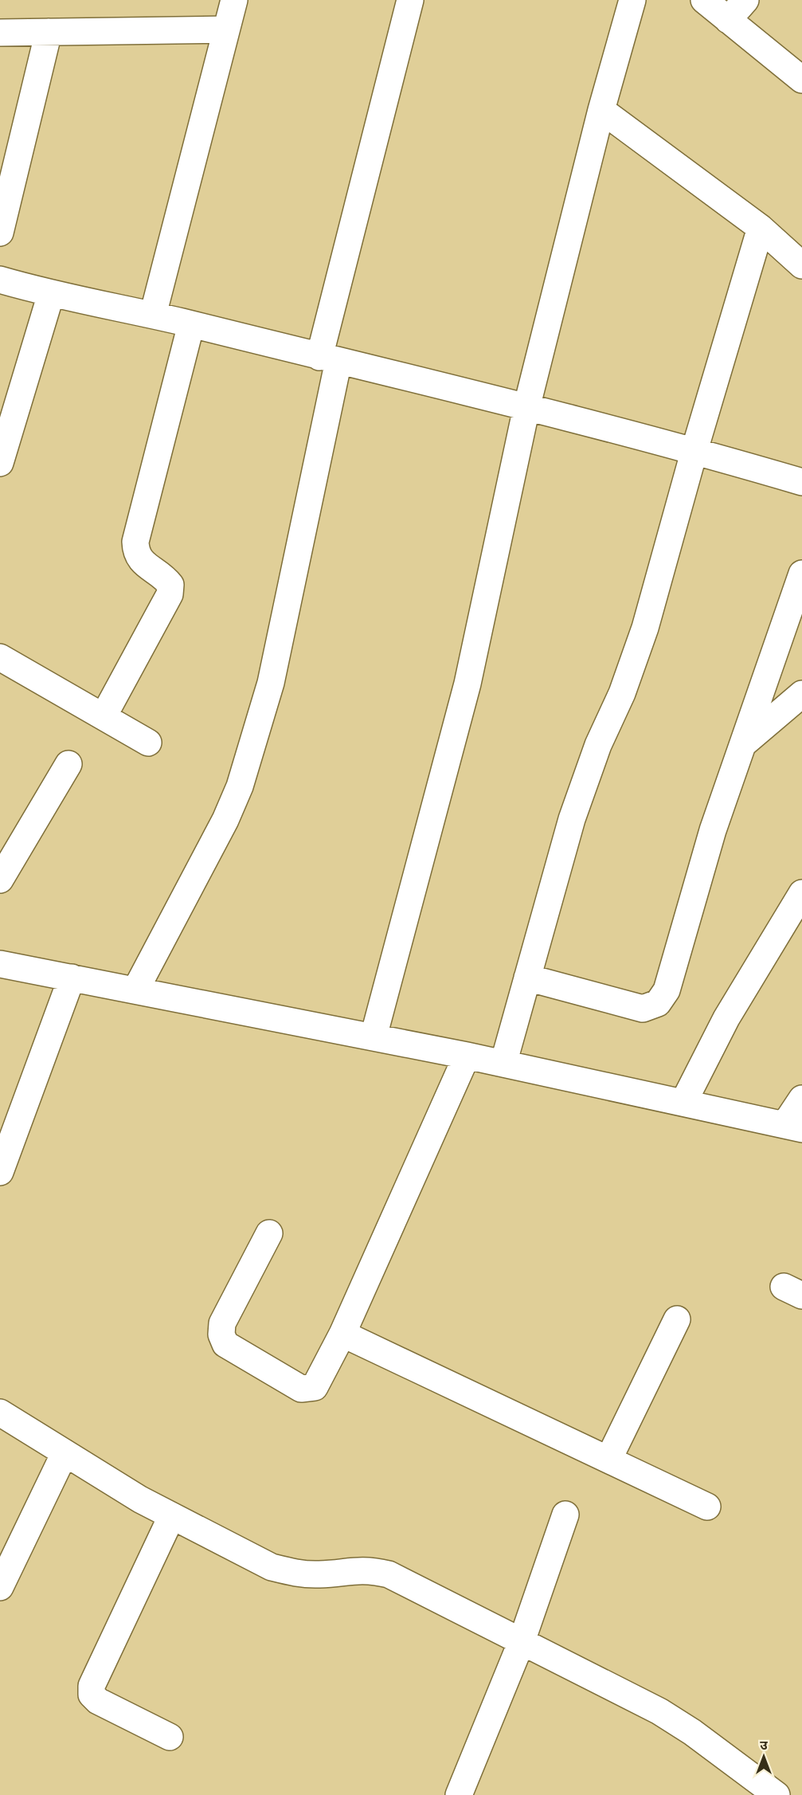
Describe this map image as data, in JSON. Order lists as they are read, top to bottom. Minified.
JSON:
{"north":"top"}
